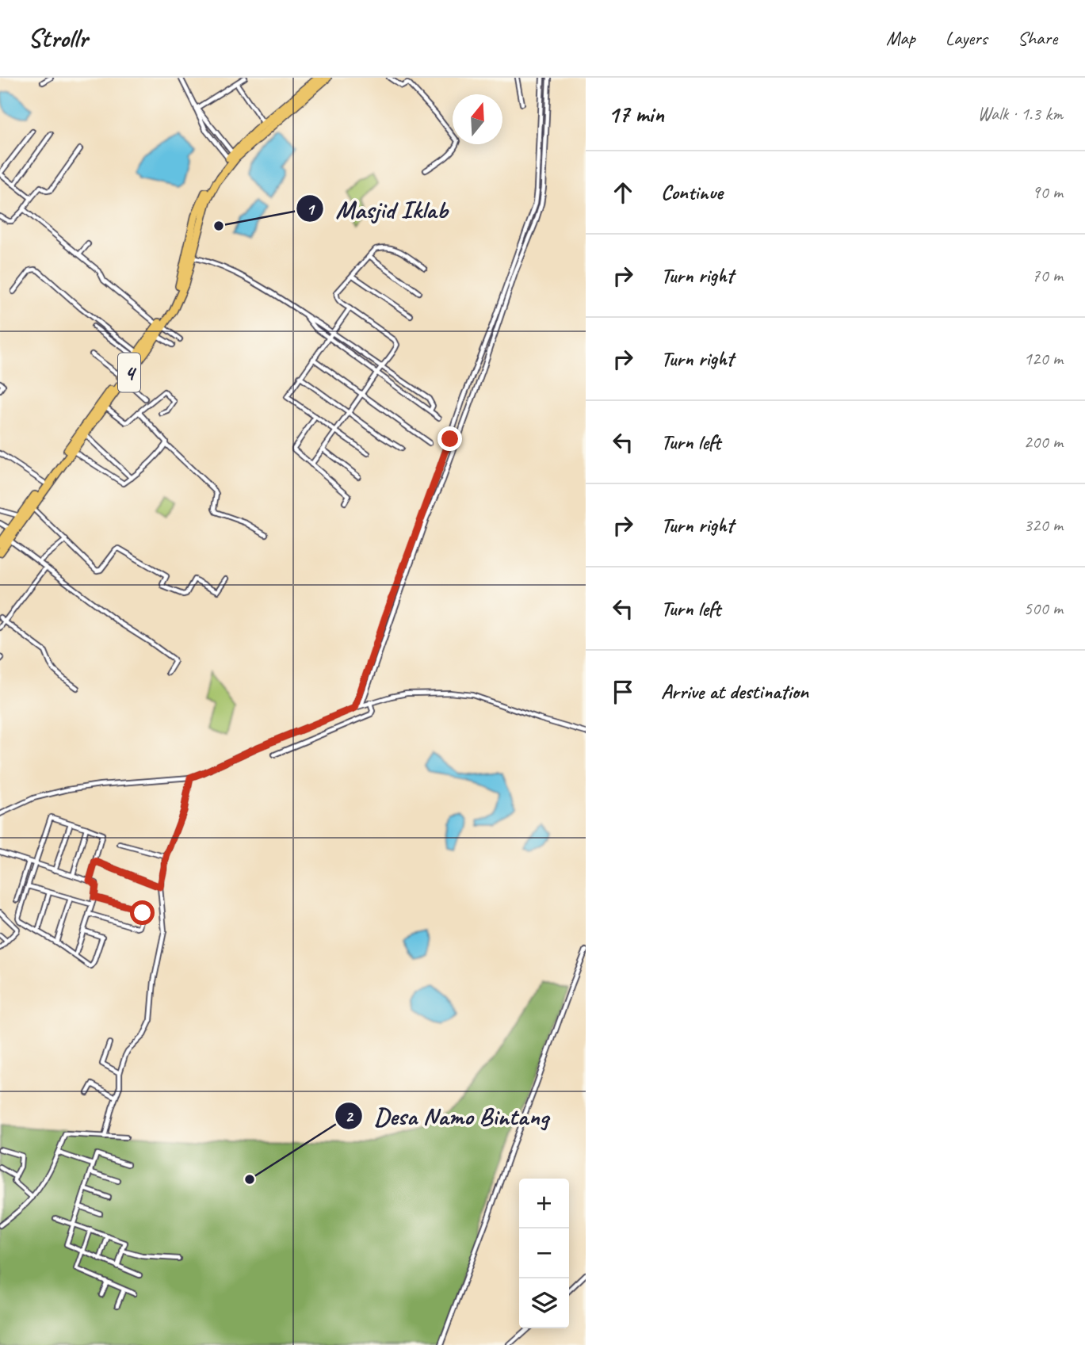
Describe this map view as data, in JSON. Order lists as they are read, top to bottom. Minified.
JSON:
{"streets":{"highway":["4"]},"places":["Masjid Iklab","Desa Namo Bintang"],"north":"top","page":{"header":"Strollr","nav":["Map","Layers","Share"],"heading":["17 min","Walk · 1.3 km"],"list":[["Continue","90 m"],["Turn right","70 m"],["Turn right","120 m"],["Turn left","200 m"],["Turn right","320 m"],["Turn left","500 m"],"Arrive at destination"],"map_buttons":["+","−"]}}
